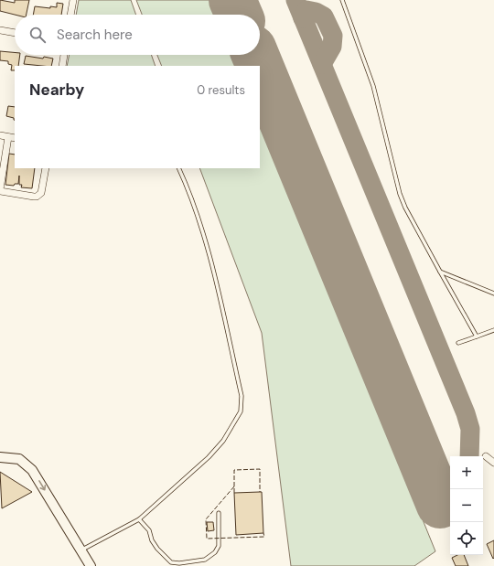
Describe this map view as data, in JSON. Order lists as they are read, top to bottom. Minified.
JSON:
{"page":{"search":"Search here","heading":["Nearby","0 results"],"map_buttons":["+","−"]}}
